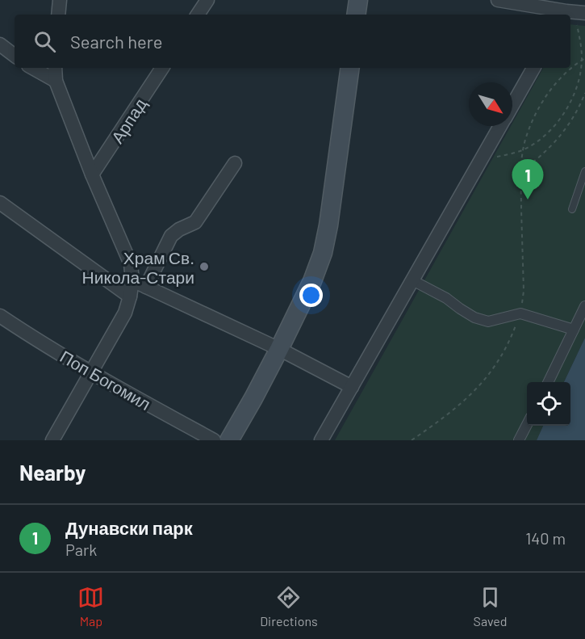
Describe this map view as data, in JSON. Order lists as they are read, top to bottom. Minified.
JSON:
{"streets":{"street":["Арпад","Поп Богомил"]},"places":["Храм Св. Никола-Стари"],"north":"bottom right","page":{"search":"Search here","pins":"1","heading":"Nearby","list":[{"mark":"1","name":"Дунавски парк","note":"Park","value":"140 m"}],"nav":["Map","Directions","Saved"]}}
